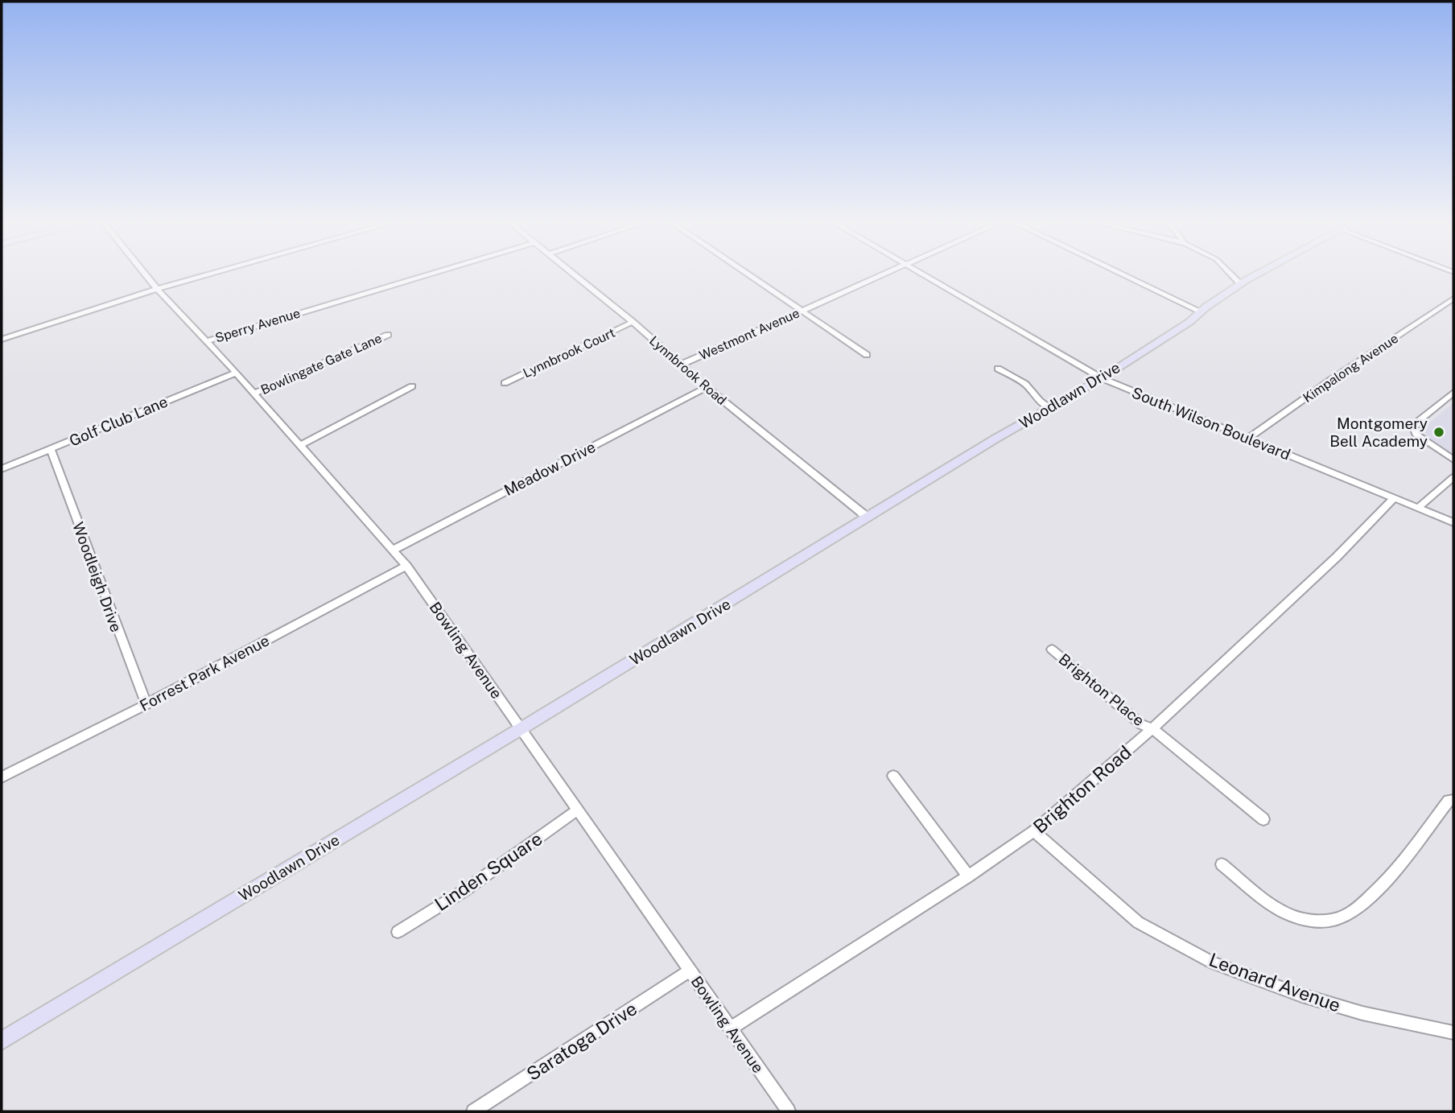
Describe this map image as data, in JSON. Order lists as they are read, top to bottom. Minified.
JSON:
{"streets":{"main road":["Woodlawn Drive"],"street":["Sperry Avenue","Westmont Avenue","Lynnbrook Court","Bowlingate Gate Lane","Kimpalong Avenue","Lynnbrook Road","Golf Club Lane","South Wilson Boulevard","Meadow Drive","Woodleigh Drive","Bowling Avenue","Forrest Park Avenue","Brighton Place","Brighton Road","Linden Square","Leonard Avenue","Saratoga Drive"]},"crossings":[["Sperry Avenue","Bowling Avenue"],["Westmont Avenue","Lynnbrook Road"],["Lynnbrook Court","Lynnbrook Road"],["Bowlingate Gate Lane","Bowling Avenue"],["Kimpalong Avenue","South Wilson Boulevard"],["Lynnbrook Road","Woodlawn Drive"],["Lynnbrook Road","Meadow Drive"],["Woodlawn Drive","South Wilson Boulevard"],["Woodlawn Drive","Bowling Avenue"],["Golf Club Lane","Woodleigh Drive"],["Golf Club Lane","Bowling Avenue"],["South Wilson Boulevard","Brighton Road"],["Meadow Drive","Bowling Avenue"],["Woodleigh Drive","Forrest Park Avenue"],["Bowling Avenue","Forrest Park Avenue"],["Bowling Avenue","Brighton Road"],["Bowling Avenue","Linden Square"],["Bowling Avenue","Saratoga Drive"],["Brighton Place","Brighton Road"],["Brighton Road","Leonard Avenue"]],"places":["Montgomery Bell Academy"]}
